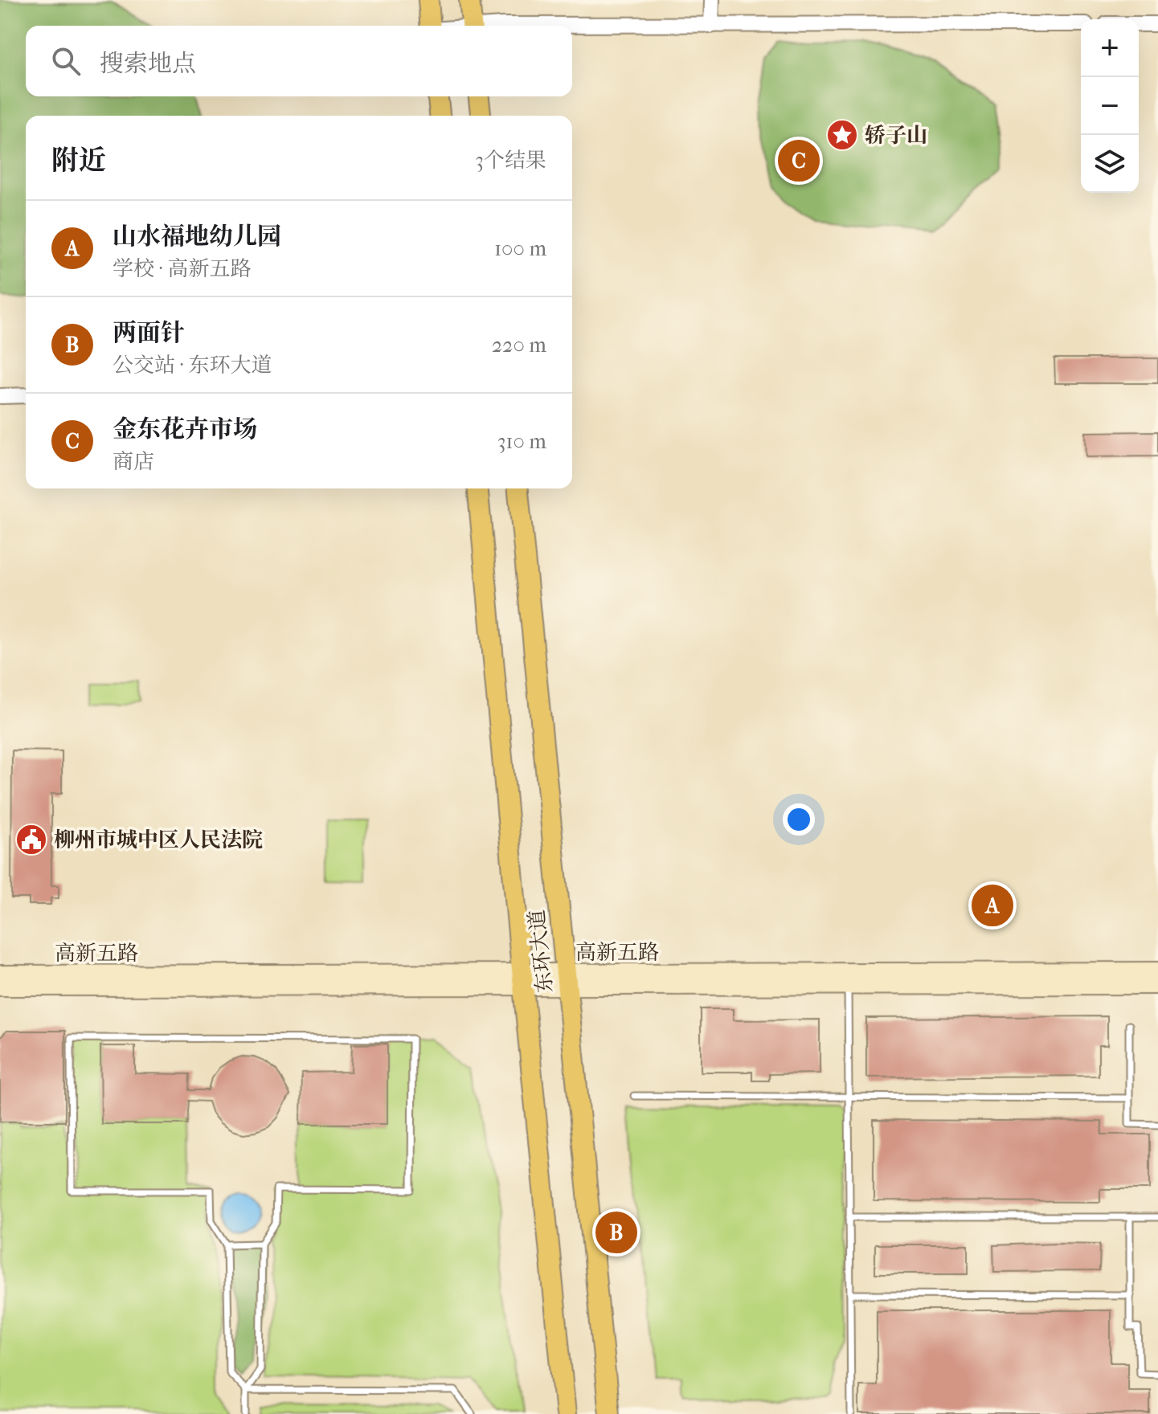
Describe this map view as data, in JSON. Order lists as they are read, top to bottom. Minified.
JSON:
{"streets":{"highway":["东环大道"],"main road":["高新五路"]},"crossings":[["东环大道","高新五路"]],"places":{"place":["轿子山"],"public building":["柳州市城中区人民法院"]},"page":{"map_buttons":["+","−"],"search":"搜索地点","heading":["附近","3个结果"],"pins":["C","A","B"],"list":[{"mark":"A","name":"山水福地幼儿园","note":"学校 · 高新五路","value":"100 m"},{"mark":"B","name":"两面针","note":"公交站 · 东环大道","value":"220 m"},{"mark":"C","name":"金东花卉市场","note":"商店","value":"310 m"}]}}
